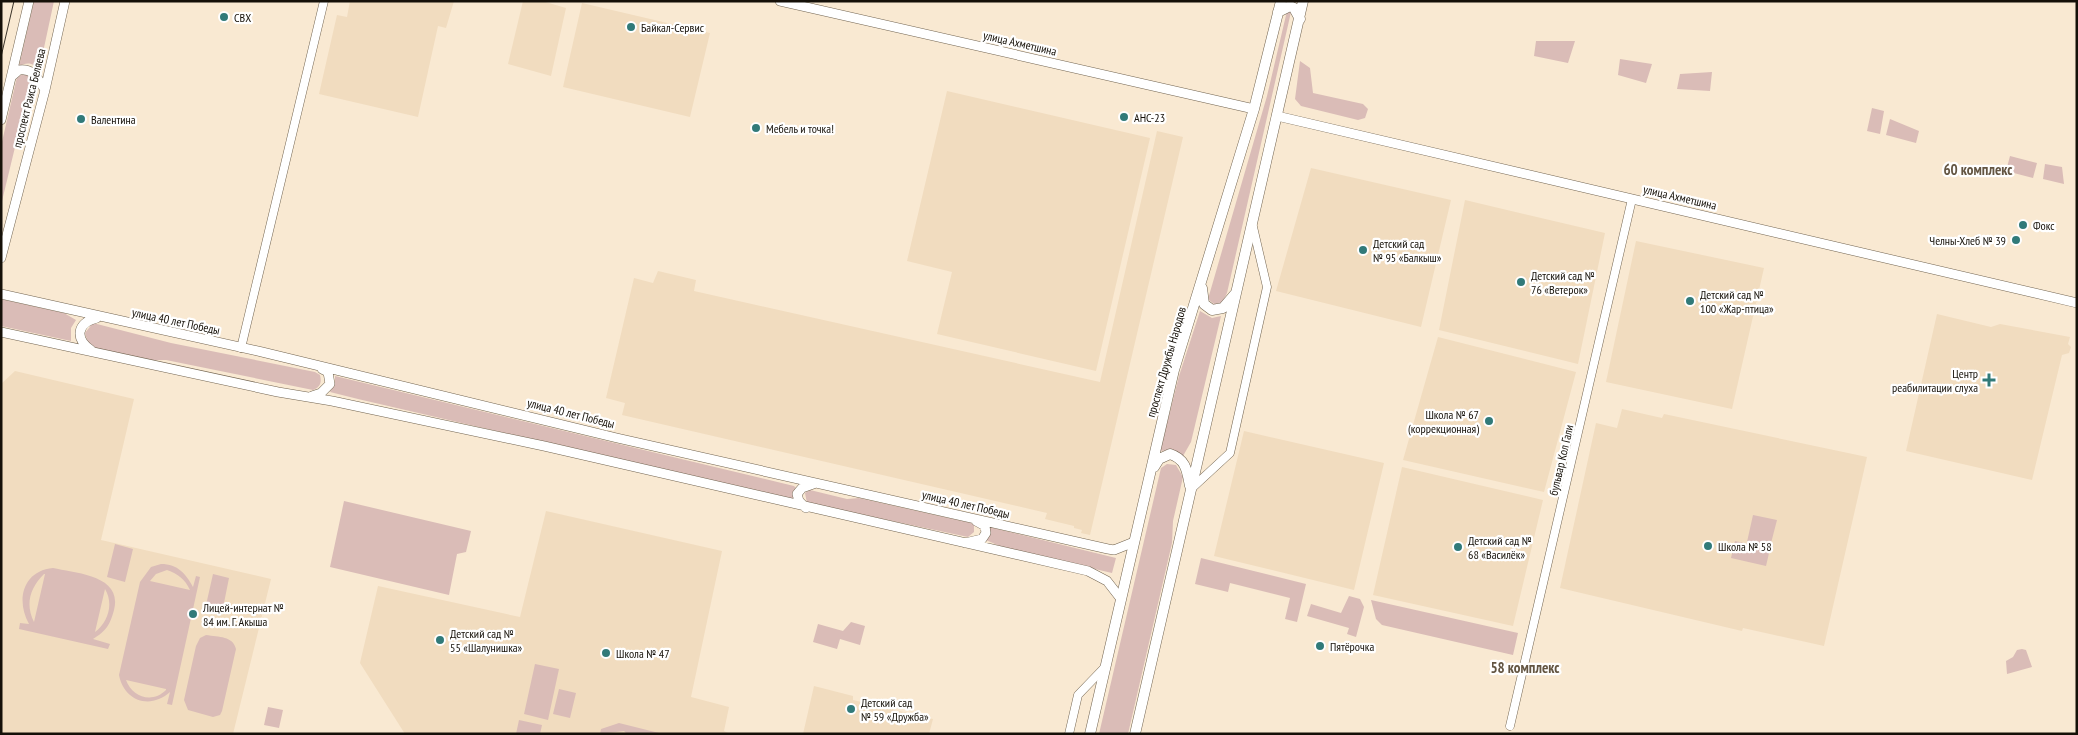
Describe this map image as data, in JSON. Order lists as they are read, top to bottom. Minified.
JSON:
{"streets":{"main road":["проспект Дружбы Народов"],"street":["улица Ахметшина","проспект Раиса Беляева","улица 40 лет Победы","бульвар Кол Гали"]},"crossings":[["улица Ахметшина","проспект Дружбы Народов"],["улица Ахметшина","бульвар Кол Гали"],["улица 40 лет Победы","проспект Дружбы Народов"]],"districts":["60 комплекс","58 комплекс"],"places":{"other":["СВХ","Байкал-Сервис","АНС-23","Валентина","Мебель и точка!","Фокс","Челны-Хлеб № 39","Детский сад № 95 «Балкыш»","Детский сад № 76 «Ветерок»","Детский сад № 100 «Жар-птица»","Школа № 67 (коррекционная)","Школа № 58","Детский сад № 68 «Василёк»","Лицей-интернат № 84 им. Г. Акыша","Детский сад № 55 «Шалунишка»","Пятёрочка","Школа № 47","Детский сад № 59 «Дружба»"],"health":["Центр реабилитации слуха"]}}
